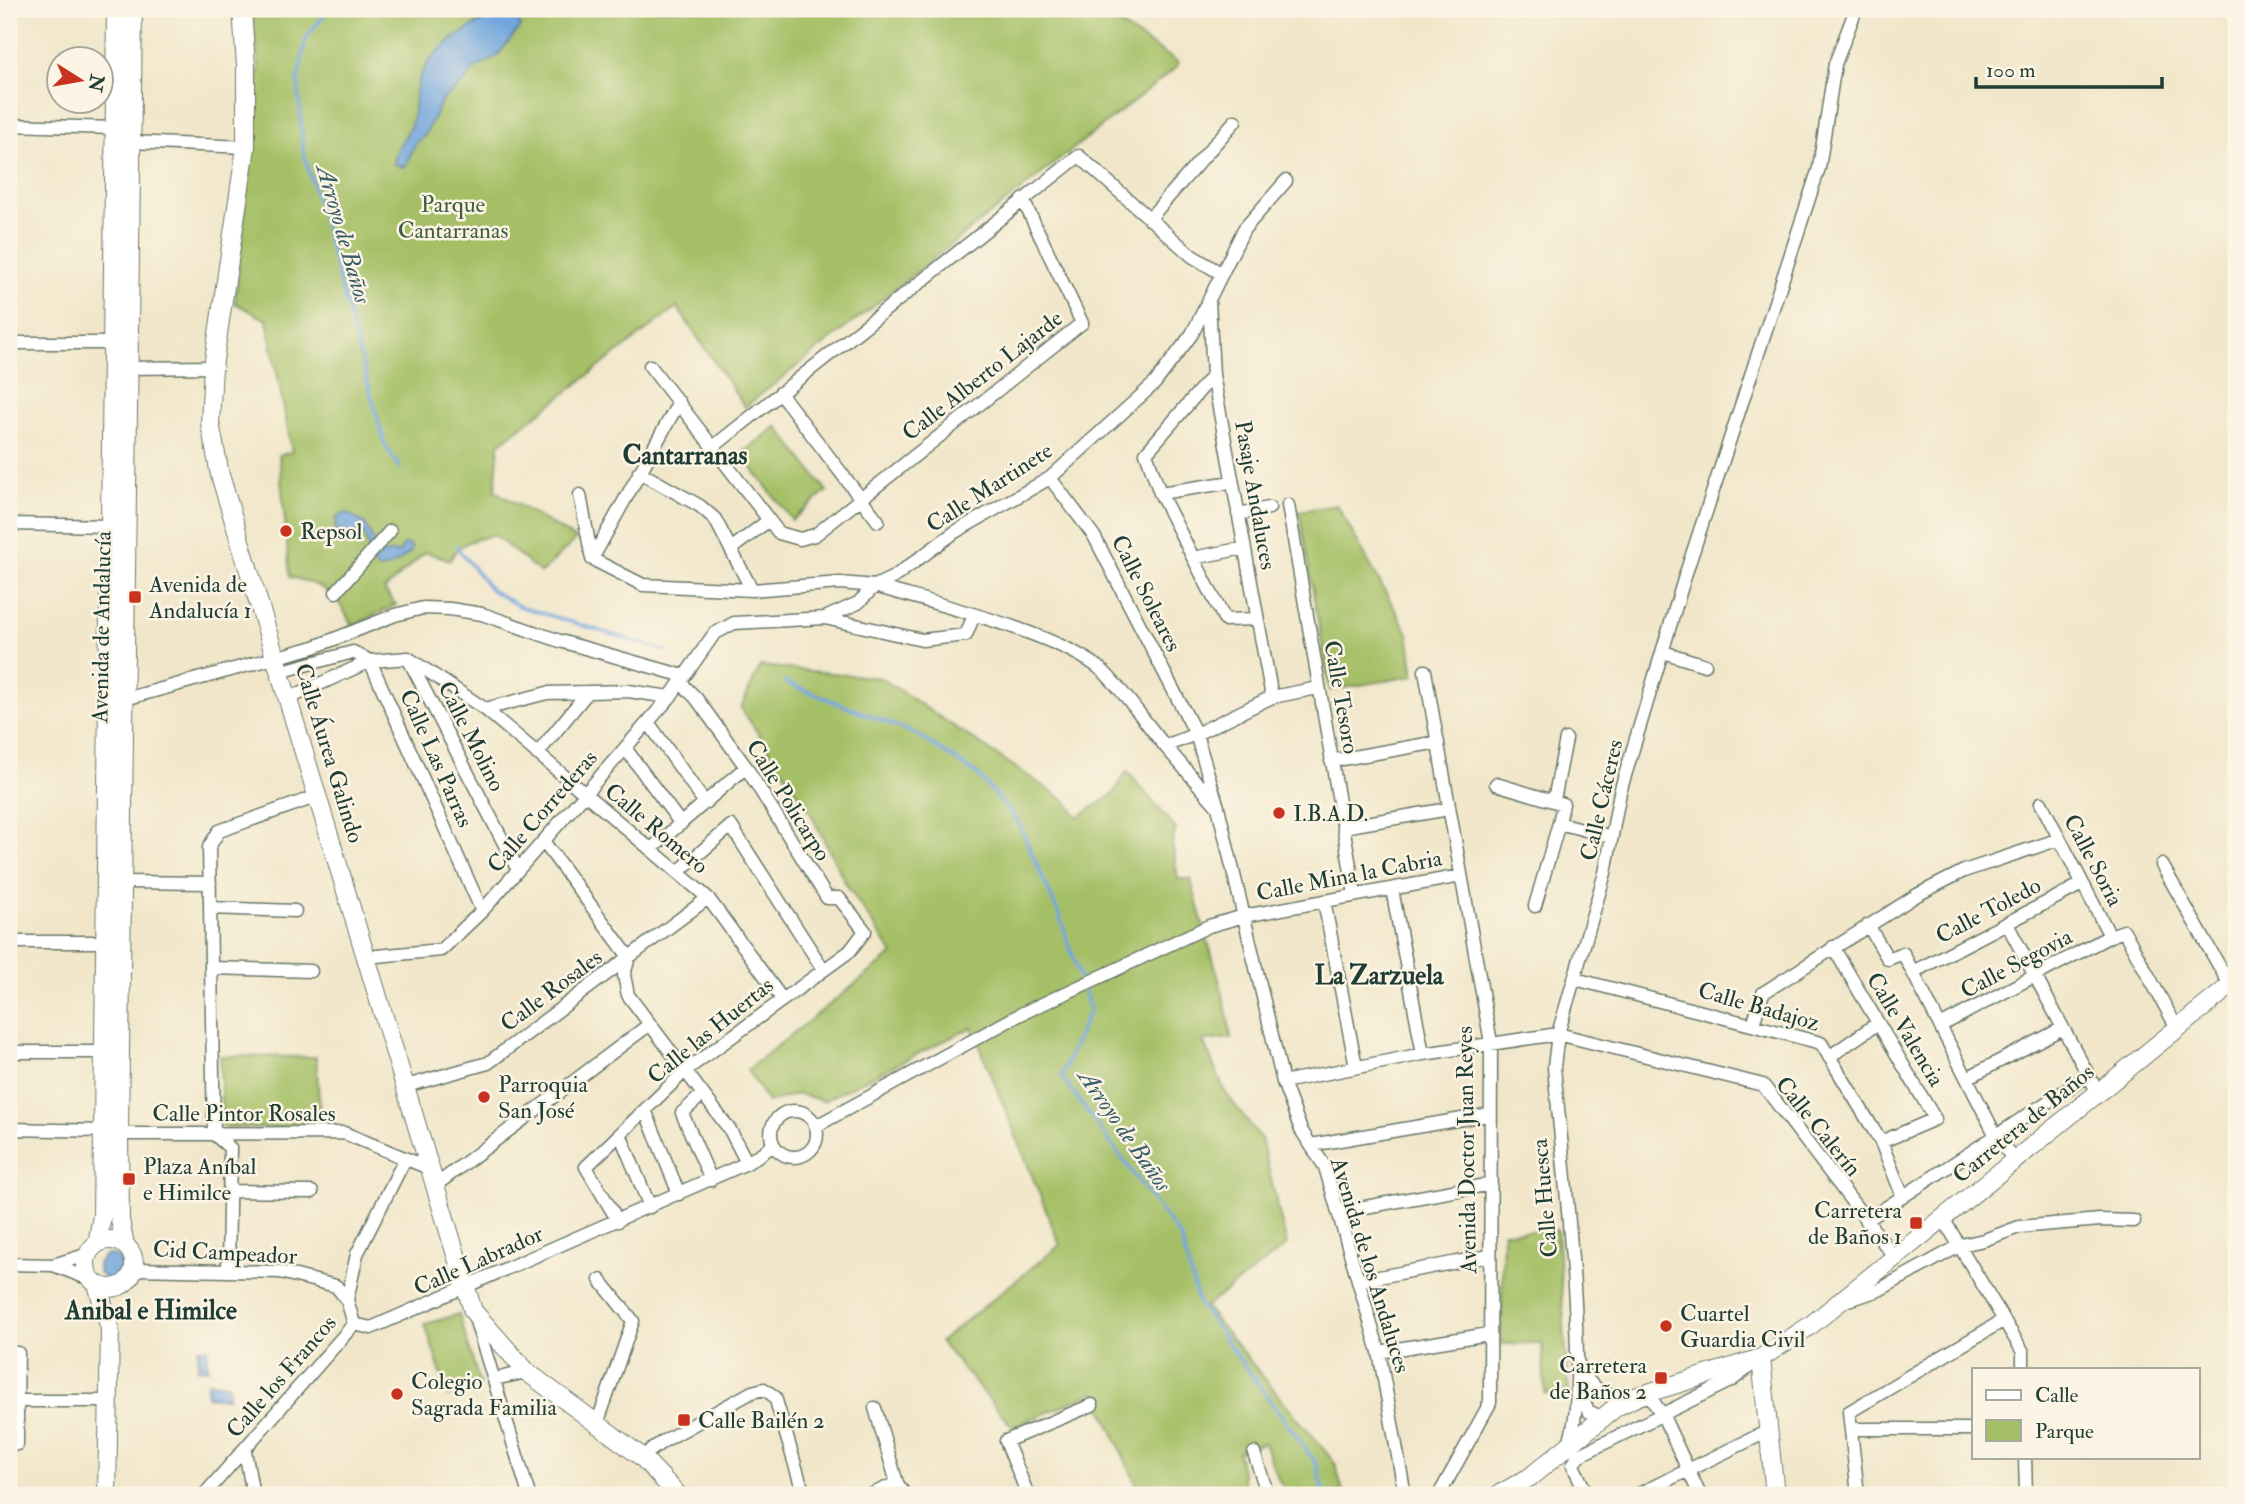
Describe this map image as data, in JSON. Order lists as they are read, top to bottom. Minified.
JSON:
{"streets":{"main road":["Avenida de Andalucía","Calle Áurea Galindo","Carretera de Baños"],"street":["Calle Alberto Lajarde","Calle Martinete","Pasaje Andaluces","Calle Soleares","Calle Tesoro","Calle Molino","Calle Las Parras","Calle Policarpo","Calle Cáceres","Calle Correderas","Calle Romero","Calle Soria","Calle Mina la Cabria","Calle Toledo","Calle Segovia","Calle Rosales","Calle Badajoz","Calle Valencia","Calle las Huertas","Calle Pintor Rosales","Calle Calerín","Avenida Doctor Juan Reyes","Calle Huesca","Cid Campeador","Calle Labrador","Avenida de los Andaluces","Calle los Francos"]},"crossings":[["Calle Martinete","Pasaje Andaluces"],["Calle Martinete","Calle Soleares"],["Calle Martinete","Calle Correderas"],["Calle Soleares","Avenida de los Andaluces"],["Avenida de Andalucía","Calle Pintor Rosales"],["Avenida de Andalucía","Cid Campeador"],["Calle Tesoro","Calle Mina la Cabria"],["Calle Molino","Calle Correderas"],["Calle Molino","Calle Romero"],["Calle Áurea Galindo","Calle Correderas"],["Calle Áurea Galindo","Calle Rosales"],["Calle Áurea Galindo","Calle Pintor Rosales"],["Calle Áurea Galindo","Calle Labrador"],["Calle Las Parras","Calle Correderas"],["Calle Policarpo","Calle Correderas"],["Calle Policarpo","Calle las Huertas"],["Calle Cáceres","Calle Badajoz"],["Calle Cáceres","Calle Calerín"],["Calle Cáceres","Calle Huesca"],["Calle Correderas","Calle Romero"],["Calle Romero","Calle Rosales"],["Calle Romero","Calle las Huertas"],["Calle Soria","Calle Toledo"],["Calle Soria","Calle Segovia"],["Calle Soria","Carretera de Baños"],["Calle Mina la Cabria","Avenida Doctor Juan Reyes"],["Calle Mina la Cabria","Calle Labrador"],["Calle Mina la Cabria","Avenida de los Andaluces"],["Calle Badajoz","Calle Valencia"],["Calle Badajoz","Carretera de Baños"],["Calle las Huertas","Calle Labrador"],["Calle Pintor Rosales","Calle los Francos"],["Carretera de Baños","Calle Calerín"],["Carretera de Baños","Calle Huesca"],["Calle Calerín","Calle Huesca"],["Cid Campeador","Calle los Francos"],["Calle Labrador","Calle los Francos"]],"districts":["Cantarranas","La Zarzuela","Anibal e Himilce"],"water":["Arroyo de Baños"],"parks":["Parque Cantarranas"],"places":{"other":["Repsol","I.B.A.D.","Parroquia San José","Cuartel Guardia Civil","Colegio Sagrada Familia"],"transit":["Avenida de Andalucía 1","Plaza Aníbal e Himilce","Carretera de Baños 1","Carretera de Baños 2","Calle Bailén 2"]},"legend":["Calle","Parque"],"scale_bar":"100 m","north":"right"}
